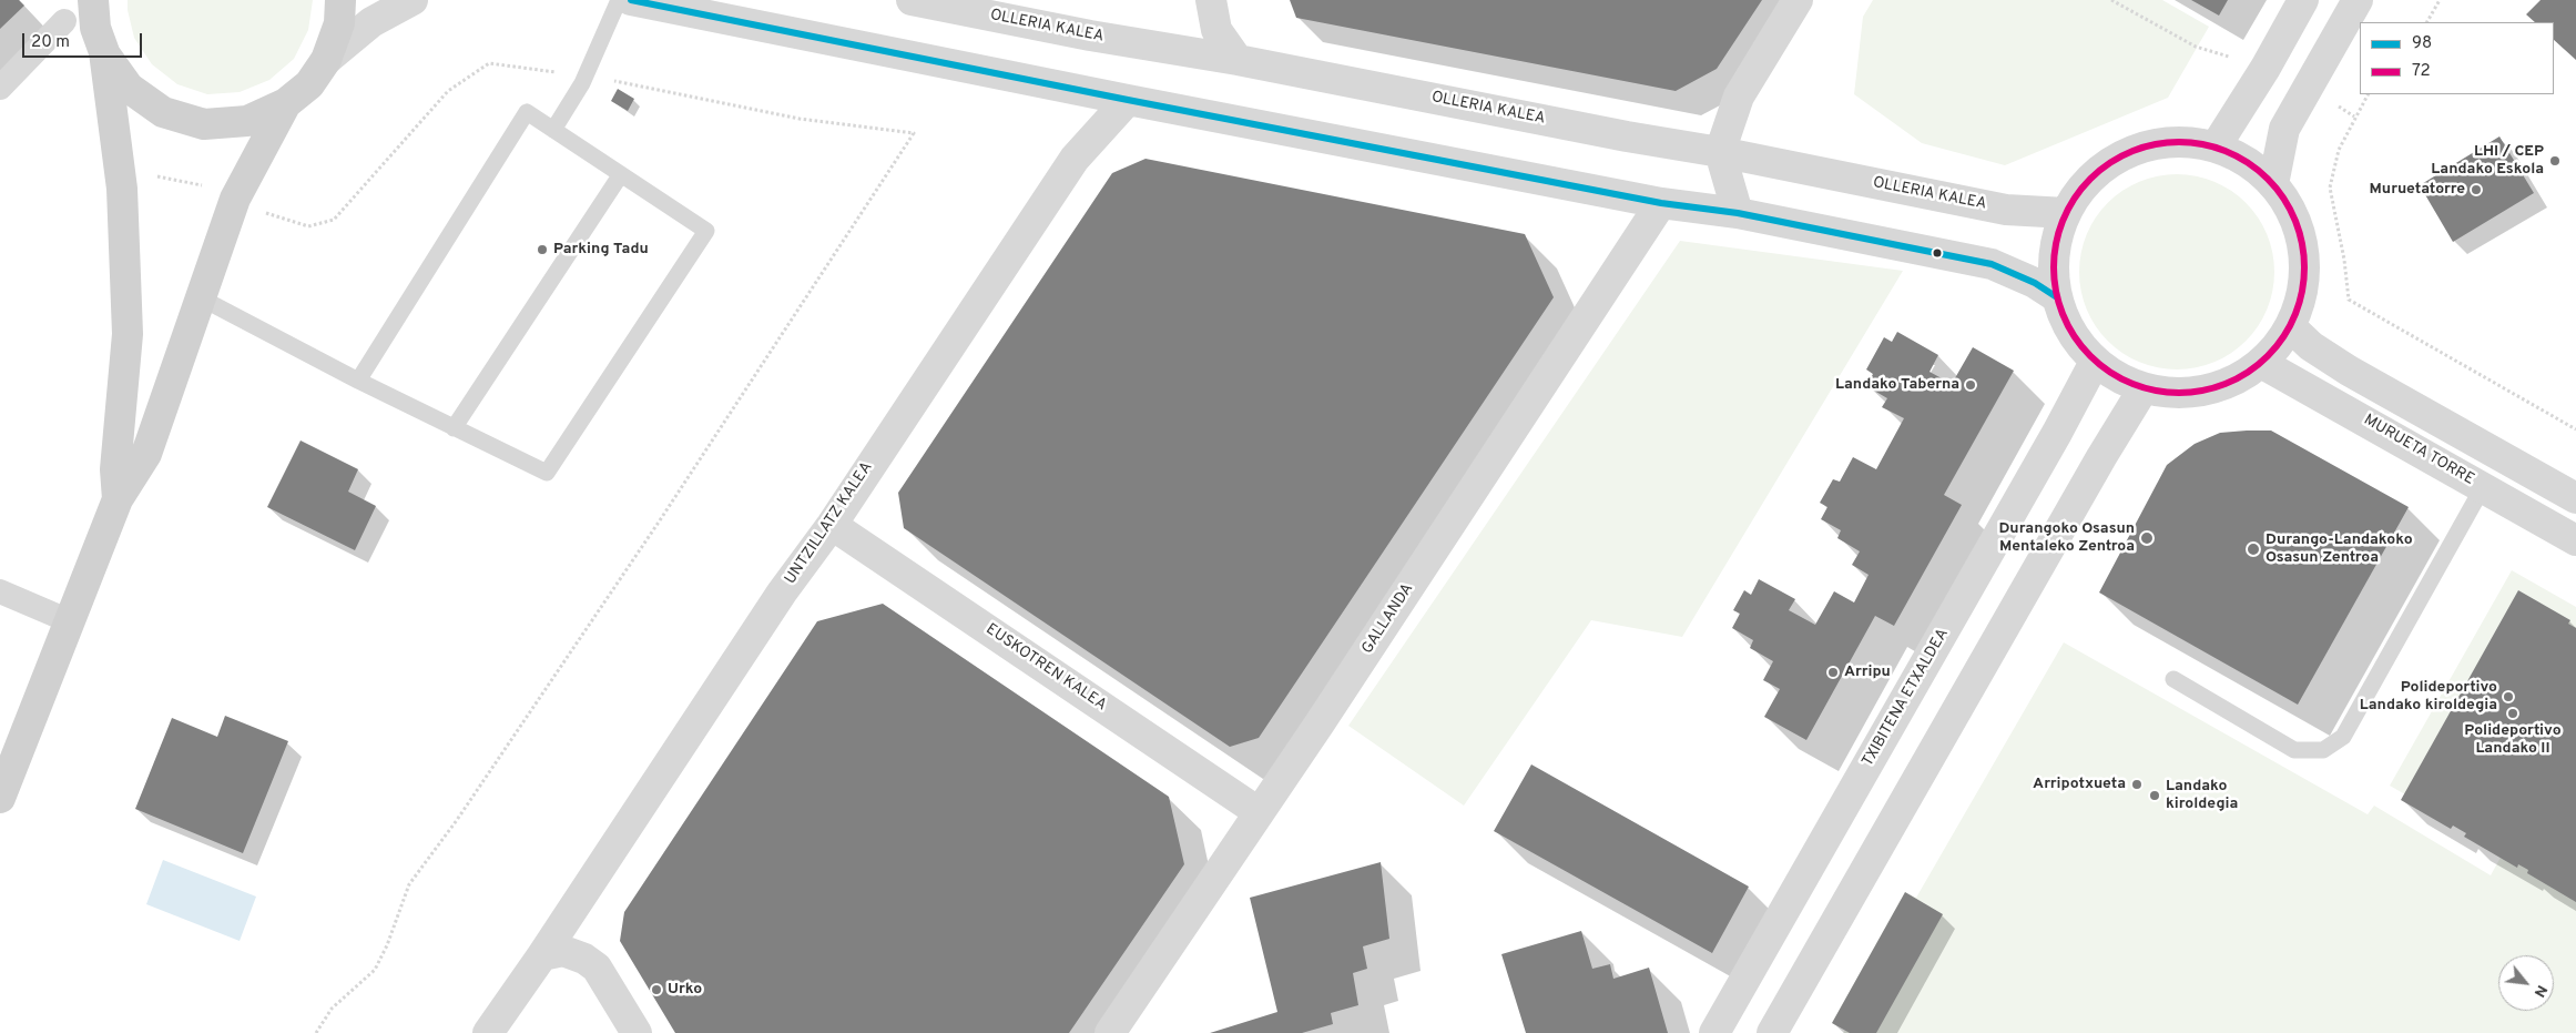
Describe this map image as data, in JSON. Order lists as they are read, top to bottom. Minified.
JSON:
{"streets":{"street":["OLLERIA KALEA","MURUETA TORRE","UNTZILLATZ KALEA","GALLANDA","EUSKOTREN KALEA","TXIBITENA ETXALDEA"]},"crossings":[["UNTZILLATZ KALEA","EUSKOTREN KALEA"],["GALLANDA","EUSKOTREN KALEA"]],"places":["LHI / CEP Landako Eskola","Muruetatorre","Parking Tadu","Landako Taberna","Durangoko Osasun Mentaleko Zentroa","Durango-Landakoko Osasun Zentroa","Arripu","Polideportivo Landako kiroldegia","Polideportivo Landako II","Arripotxueta","Landako kiroldegia","Urko"],"lines":["transit line 98","transit line 72"],"legend":["98","72"],"scale_bar":"20 m","north":"bottom right"}
